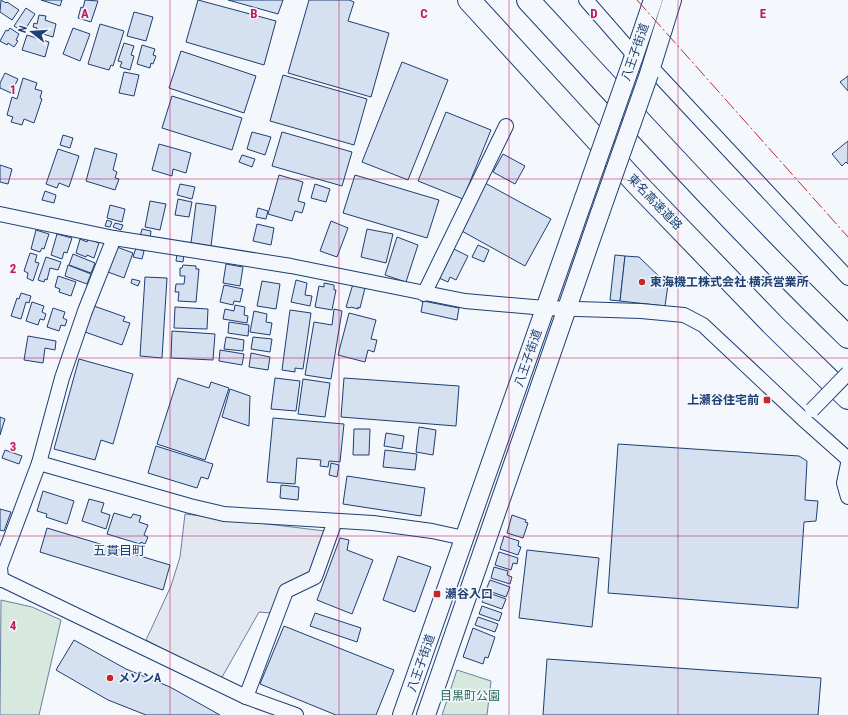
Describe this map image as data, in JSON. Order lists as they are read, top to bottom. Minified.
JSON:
{"streets":{"highway":["東名高速道路"],"street":["八王子街道"]},"districts":["五貫目町"],"parks":["目黒町公園"],"places":{"other":["東海機工株式会社 横浜営業所","メゾンA"],"transit":["上瀬谷住宅前","瀬谷入口"]},"north":"left","grid":{"columns":["A","B","C","D","E"],"rows":["1","2","3","4"]}}
